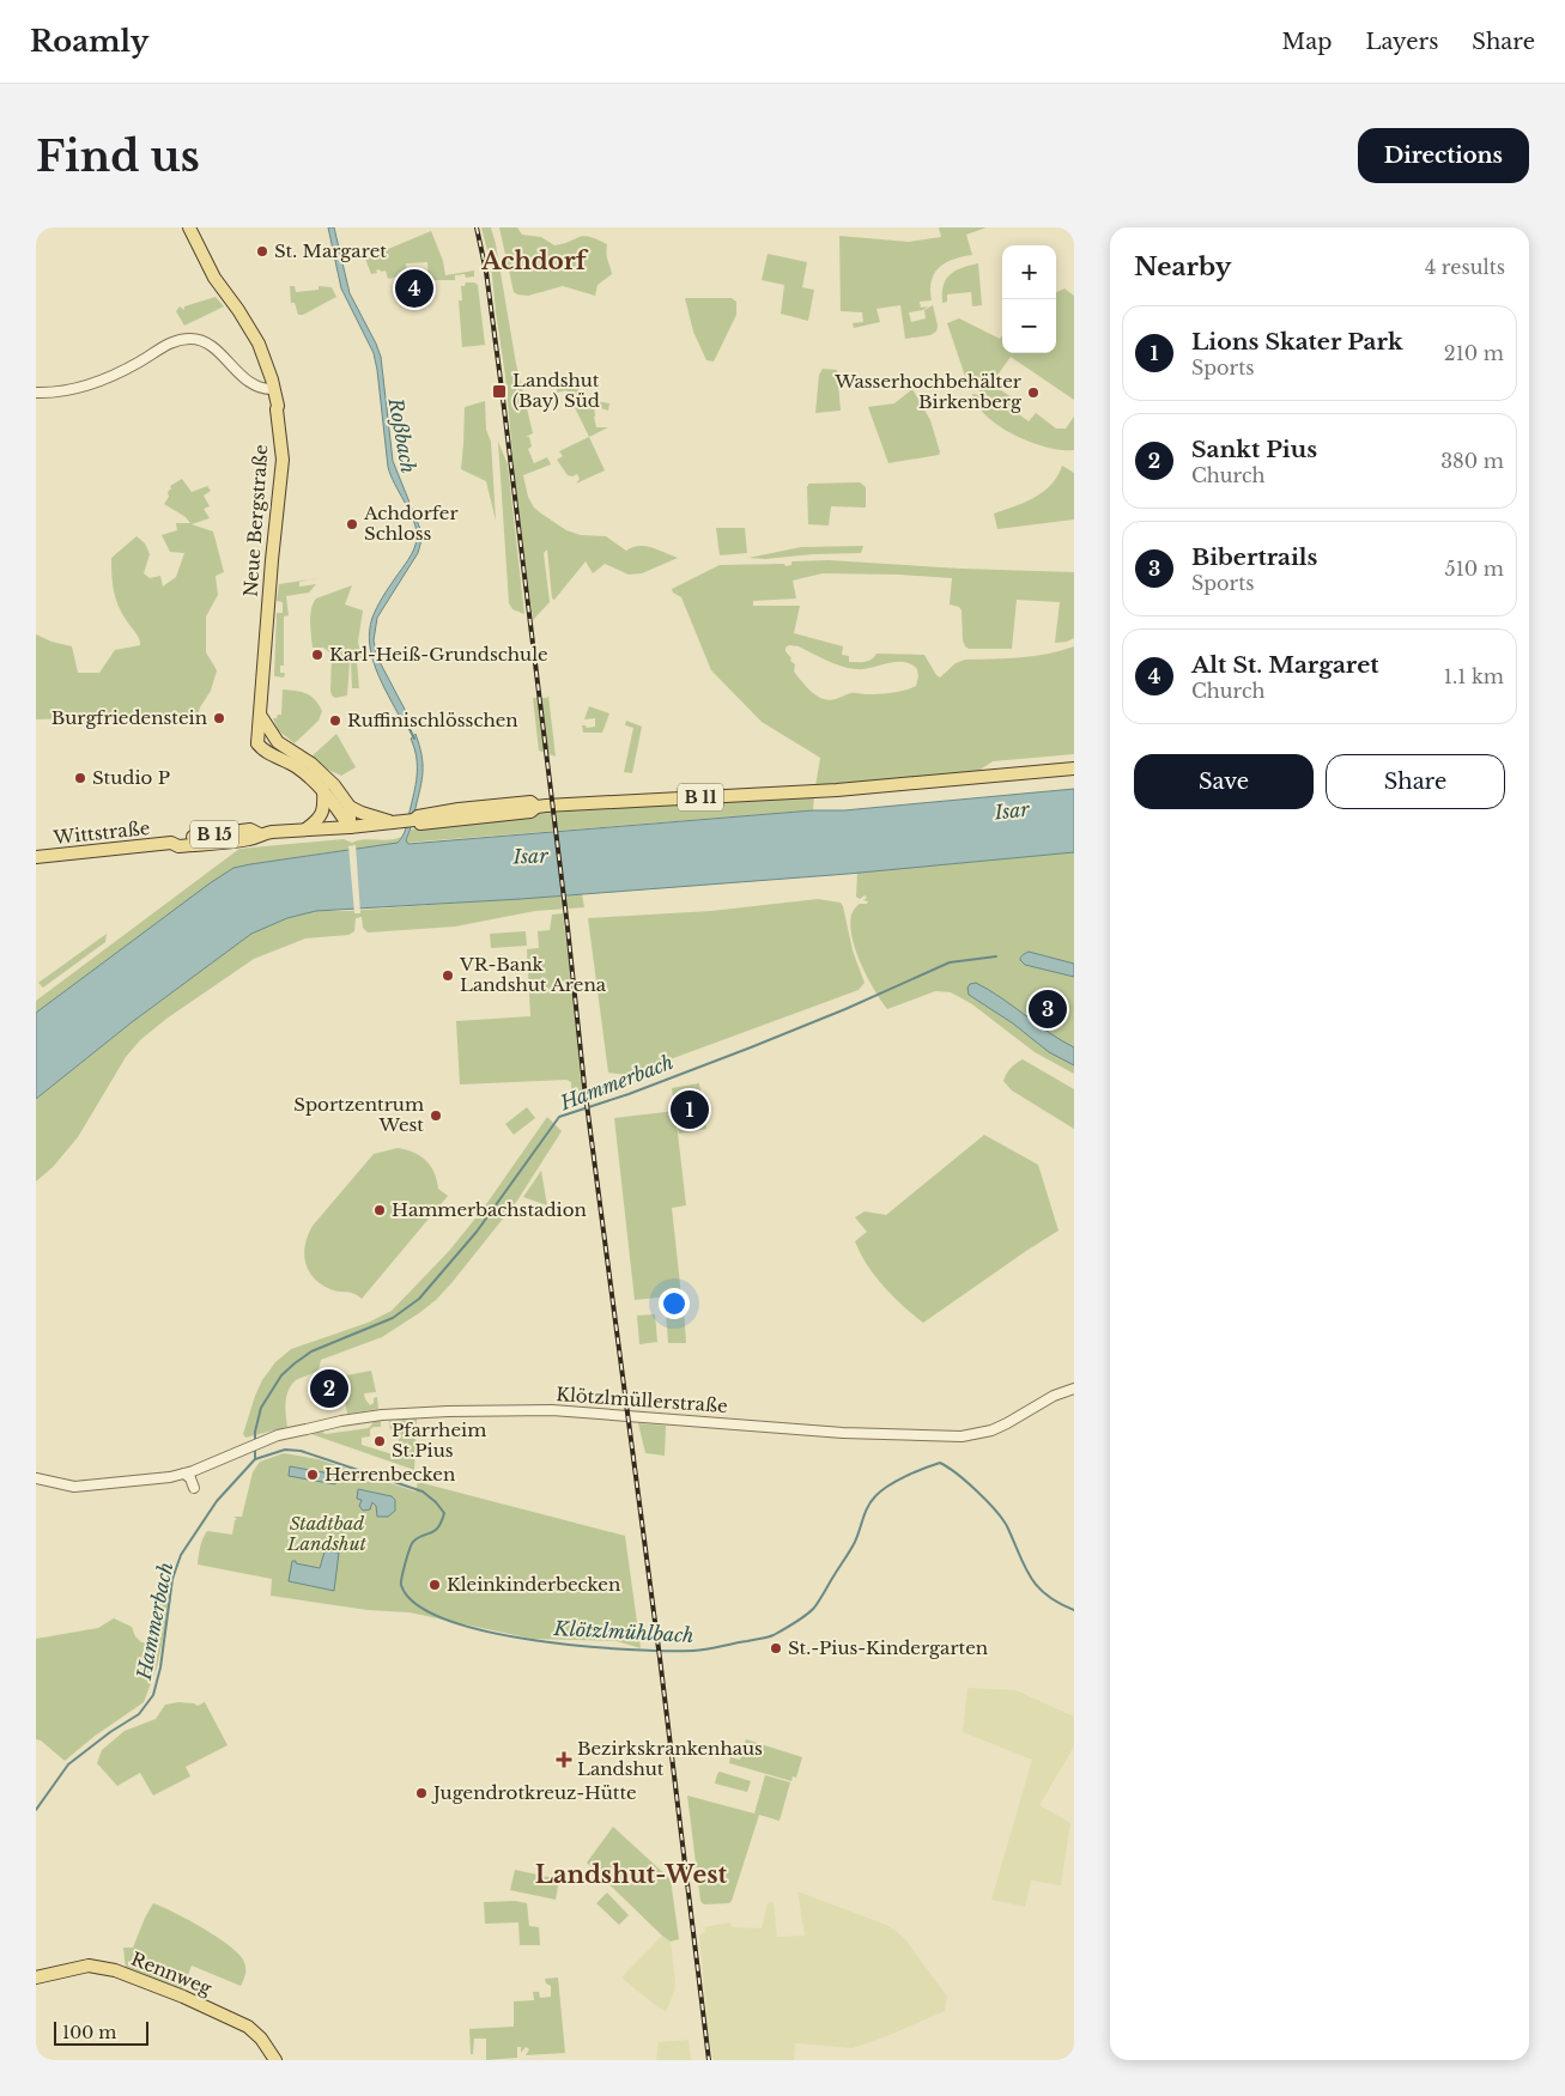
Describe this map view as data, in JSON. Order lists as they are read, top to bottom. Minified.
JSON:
{"streets":{"main road":["Neue Bergstraße","B 11","Wittstraße","B 15","Rennweg"],"street":["Klötzlmüllerstraße"]},"crossings":[["B 11","Wittstraße"]],"districts":["Achdorf","Landshut-West"],"water":["Roßbach","Isar","Hammerbach","Klötzlmühlbach"],"parks":["Stadtbad Landshut"],"places":{"other":["St. Margaret","Wasserhochbehälter Birkenberg","Achdorfer Schloss","Karl-Heiß-Grundschule","Burgfriedenstein","Ruffinischlösschen","Studio P","VR-Bank Landshut Arena","Sportzentrum West","Hammerbachstadion","Pfarrheim St.Pius","Herrenbecken","Kleinkinderbecken","St.-Pius-Kindergarten","Jugendrotkreuz-Hütte"],"transit":["Landshut (Bay) Süd"],"health":["Bezirkskrankenhaus Landshut"]},"scale_bar":"100 m","page":{"header":"Roamly","nav":["Map","Layers","Share"],"buttons":["Directions",["Save","Share"]],"title":"Find us","heading":["Nearby","4 results"],"map_buttons":["+","−"],"pins":["4","3","1","2"],"list":[{"mark":"1","name":"Lions Skater Park","note":"Sports","value":"210 m"},{"mark":"2","name":"Sankt Pius","note":"Church","value":"380 m"},{"mark":"3","name":"Bibertrails","note":"Sports","value":"510 m"},{"mark":"4","name":"Alt St. Margaret","note":"Church","value":"1.1 km"}],"scale":"100 m"}}
